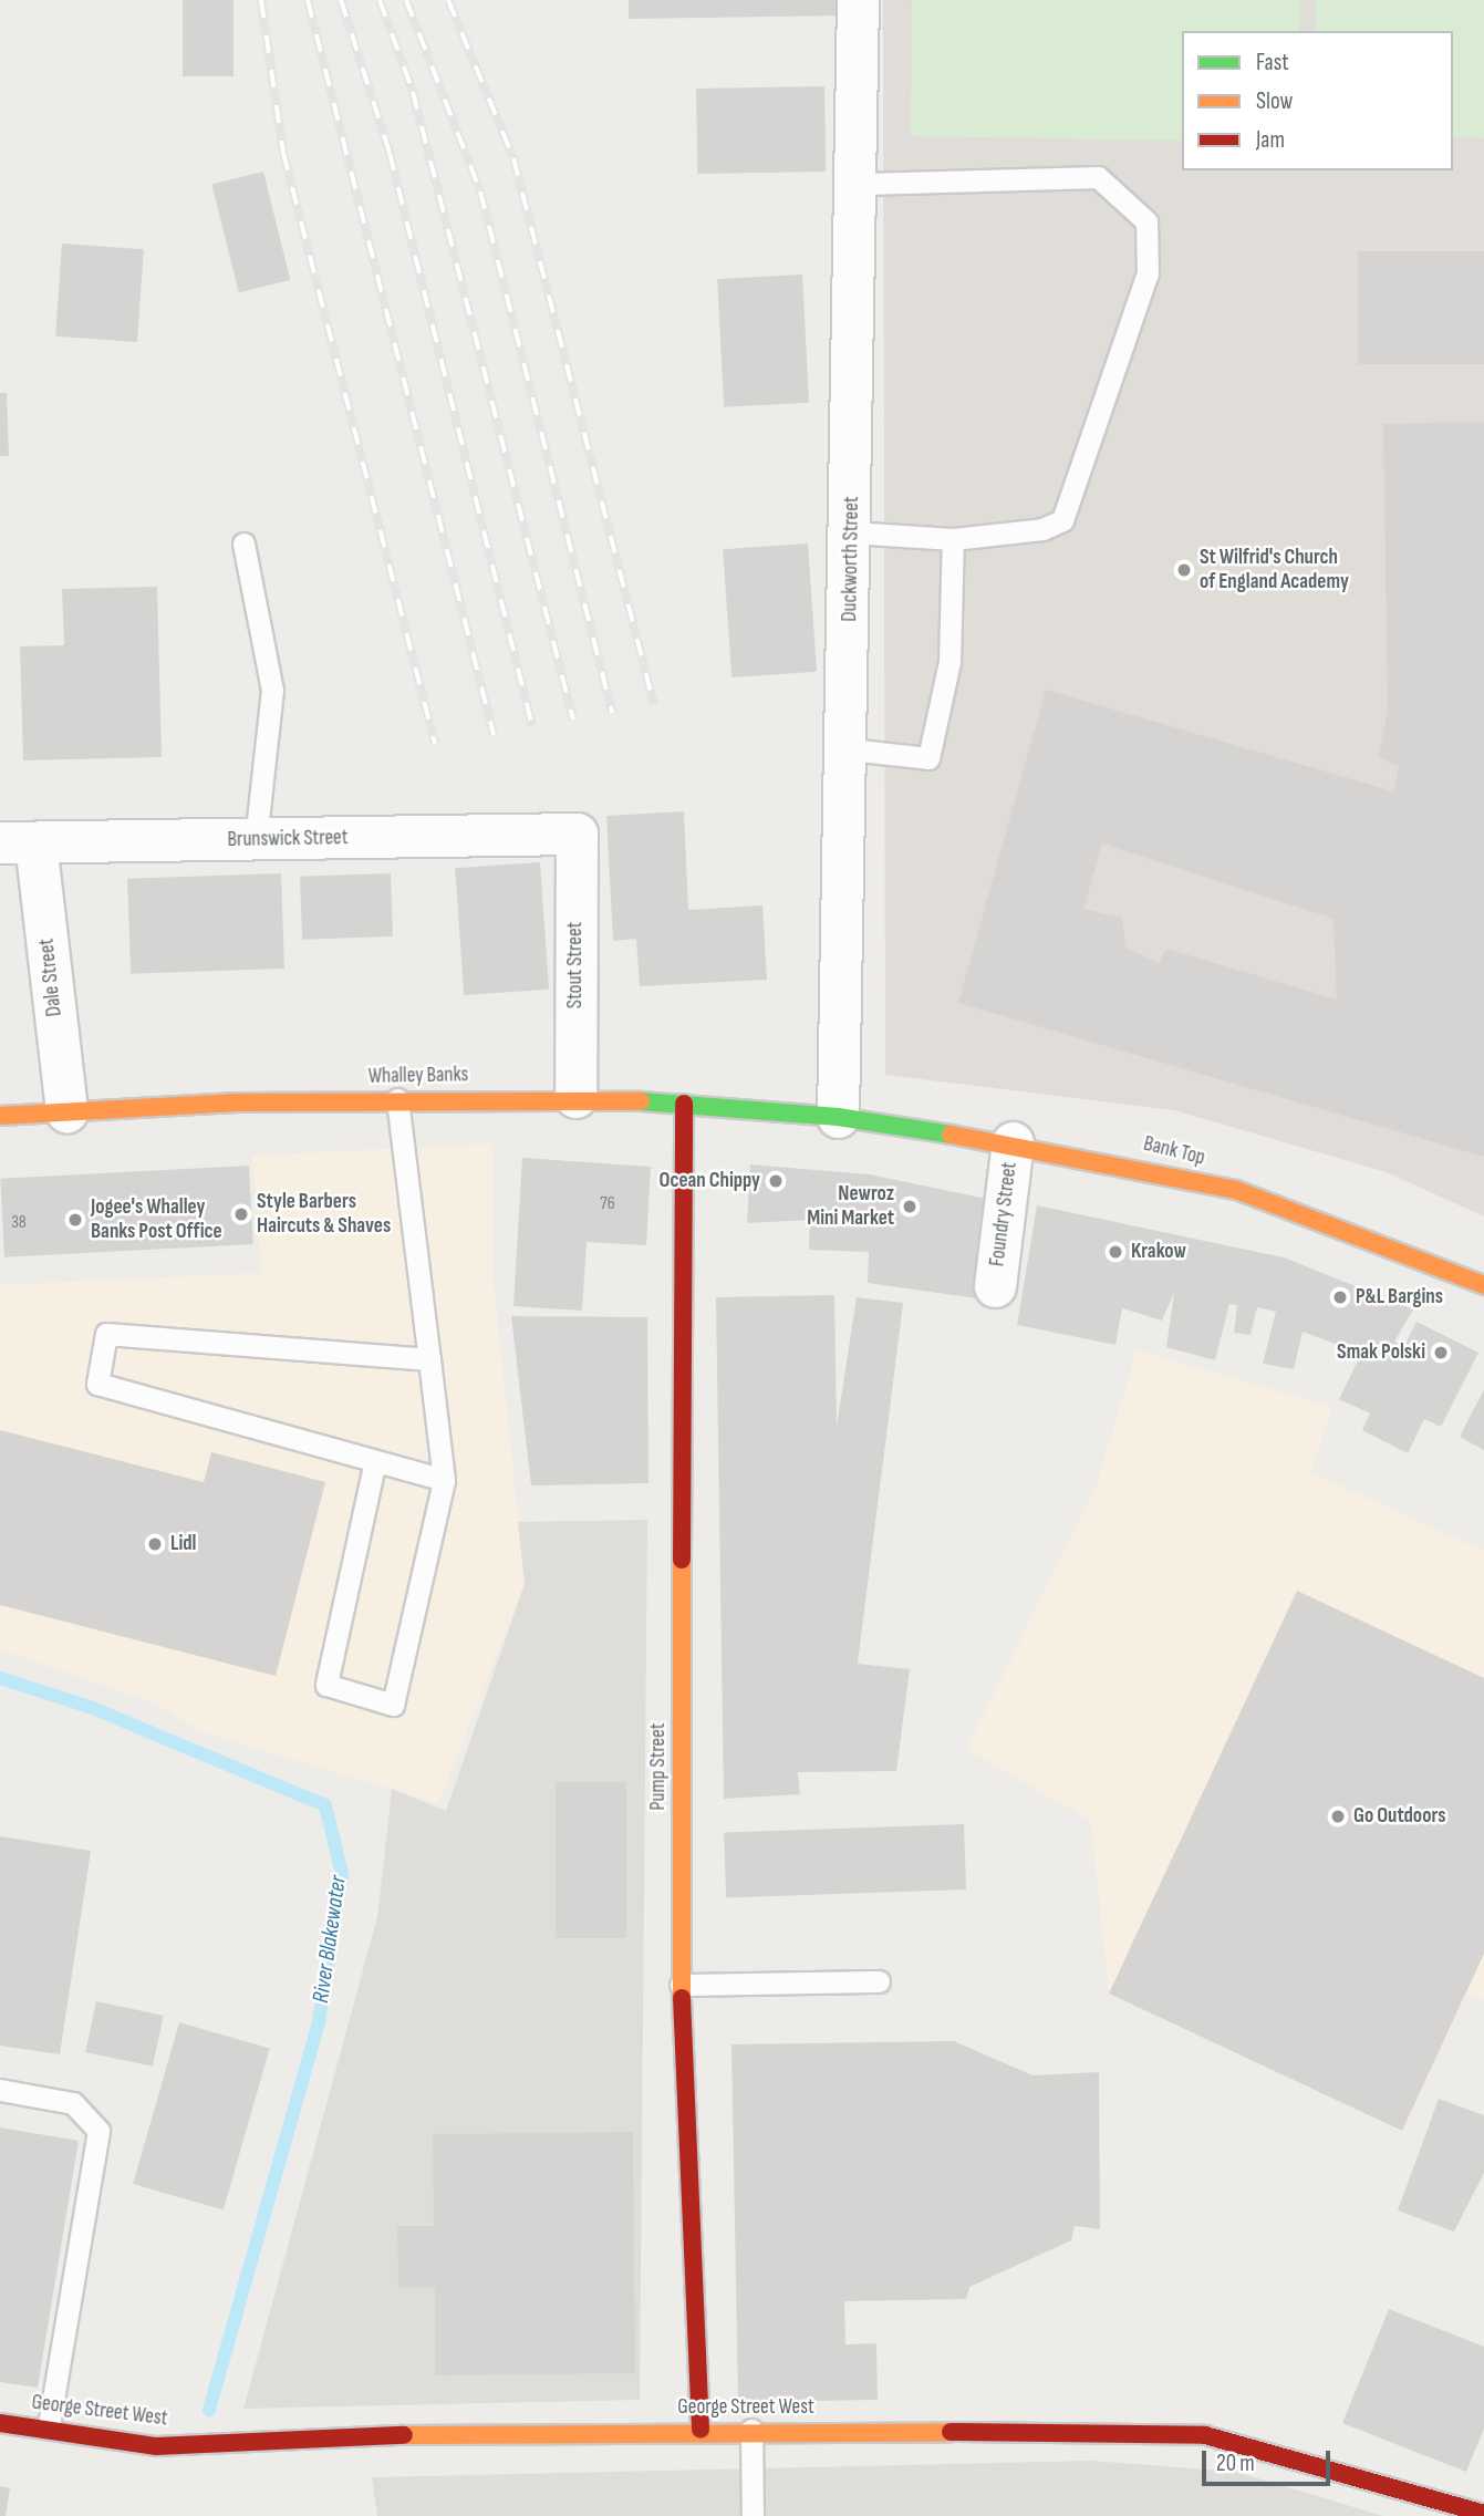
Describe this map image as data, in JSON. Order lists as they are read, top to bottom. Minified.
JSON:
{"streets":{"street":["Duckworth Street","Brunswick Street","Stout Street","Dale Street","Whalley Banks","Bank Top","Foundry Street","Pump Street","George Street West"]},"crossings":[["Duckworth Street","Whalley Banks"],["Duckworth Street","Bank Top"],["Brunswick Street","Stout Street"],["Brunswick Street","Dale Street"],["Stout Street","Whalley Banks"],["Dale Street","Whalley Banks"],["Whalley Banks","Bank Top"],["Whalley Banks","Pump Street"],["Bank Top","Foundry Street"],["Pump Street","George Street West"]],"water":["River Blakewater"],"places":["St Wilfrid's Church of England Academy","Ocean Chippy","Newroz Mini Market","Style Barbers Haircuts & Shaves","Jogee's Whalley Banks Post Office","Krakow","P&L Bargins","Smak Polski","Lidl","Go Outdoors"],"house_numbers":["76","38"],"legend":["Fast","Slow","Jam"],"scale_bar":"20 m"}
